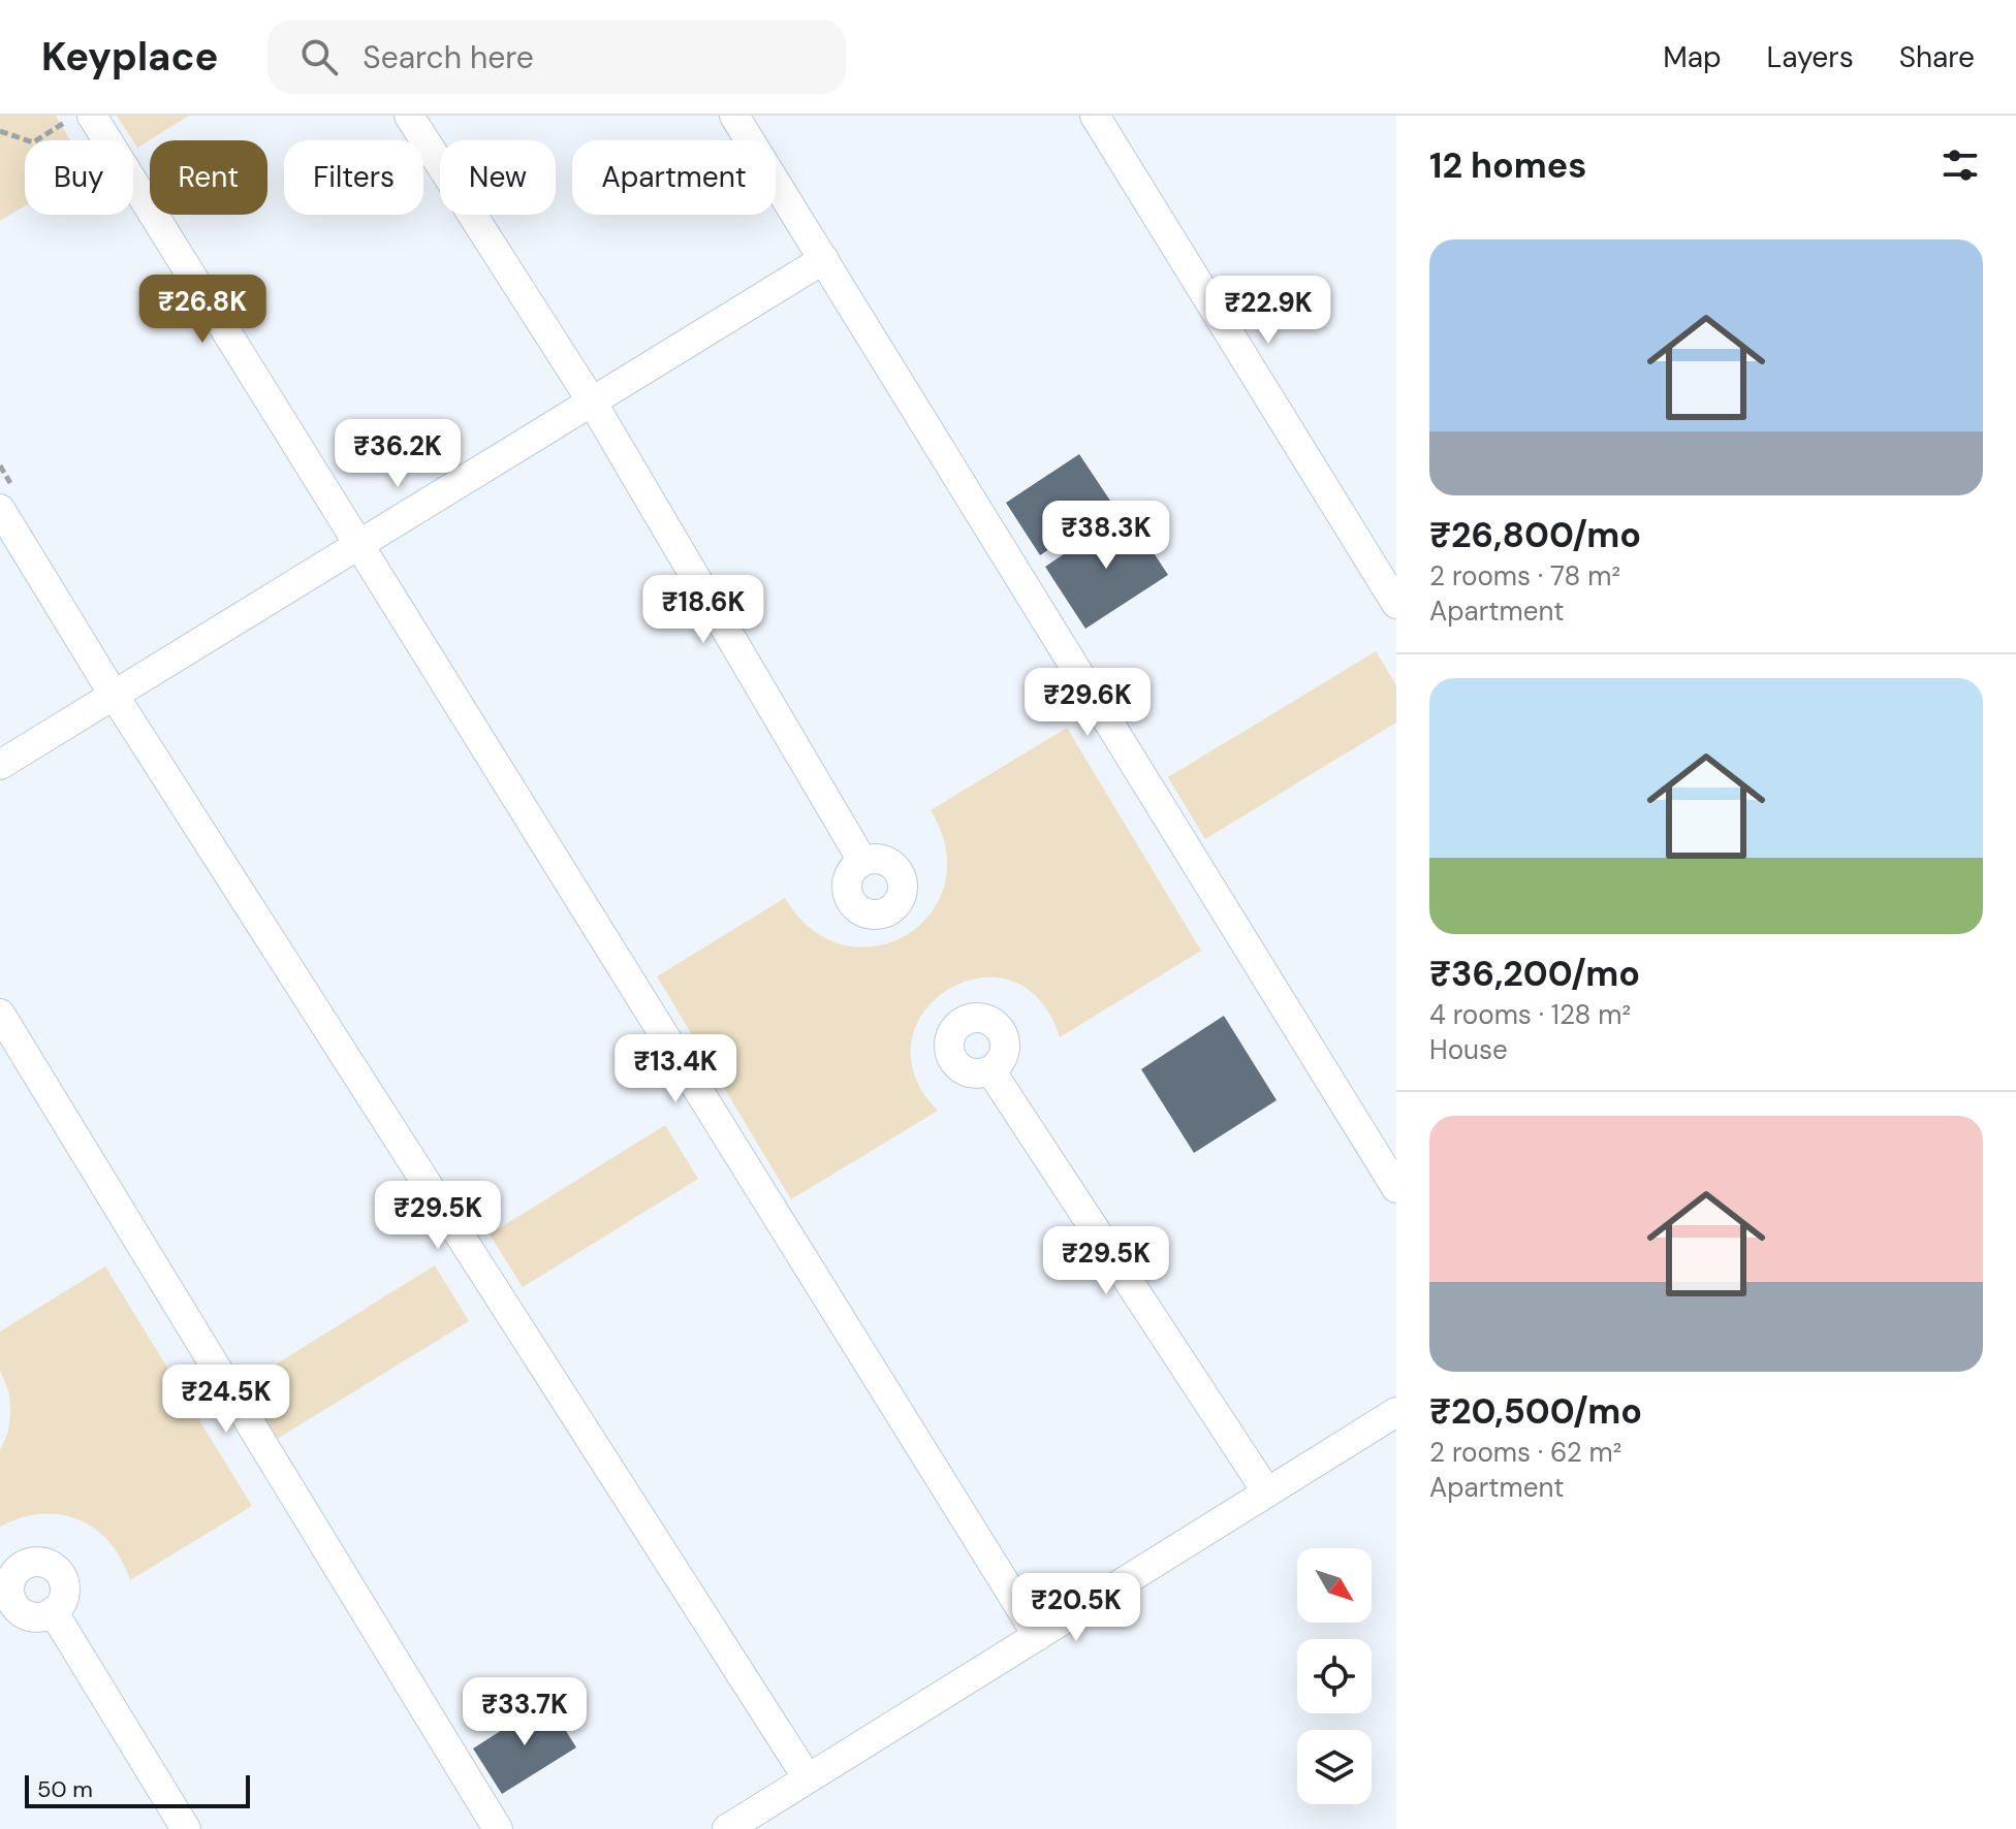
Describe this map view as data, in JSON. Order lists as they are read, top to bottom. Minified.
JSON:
{"scale_bar":"50 m","north":"bottom right","page":{"header":"Keyplace","search":"Search here","nav":["Map","Layers","Share"],"heading":"12 homes","chip":["Buy","Rent","Filters","New","Apartment"],"list":[{"name":"₹26,800/mo","note":"2 rooms · 78 m² · Apartment"},{"name":"₹36,200/mo","note":"4 rooms · 128 m² · House"},{"name":"₹20,500/mo","note":"2 rooms · 62 m² · Apartment"}],"price":["₹26.8K","₹22.9K","₹36.2K","₹38.3K","₹18.6K","₹29.6K","₹13.4K","₹29.5K","₹29.5K","₹24.5K","₹20.5K","₹33.7K"],"scale":"50 m"}}
